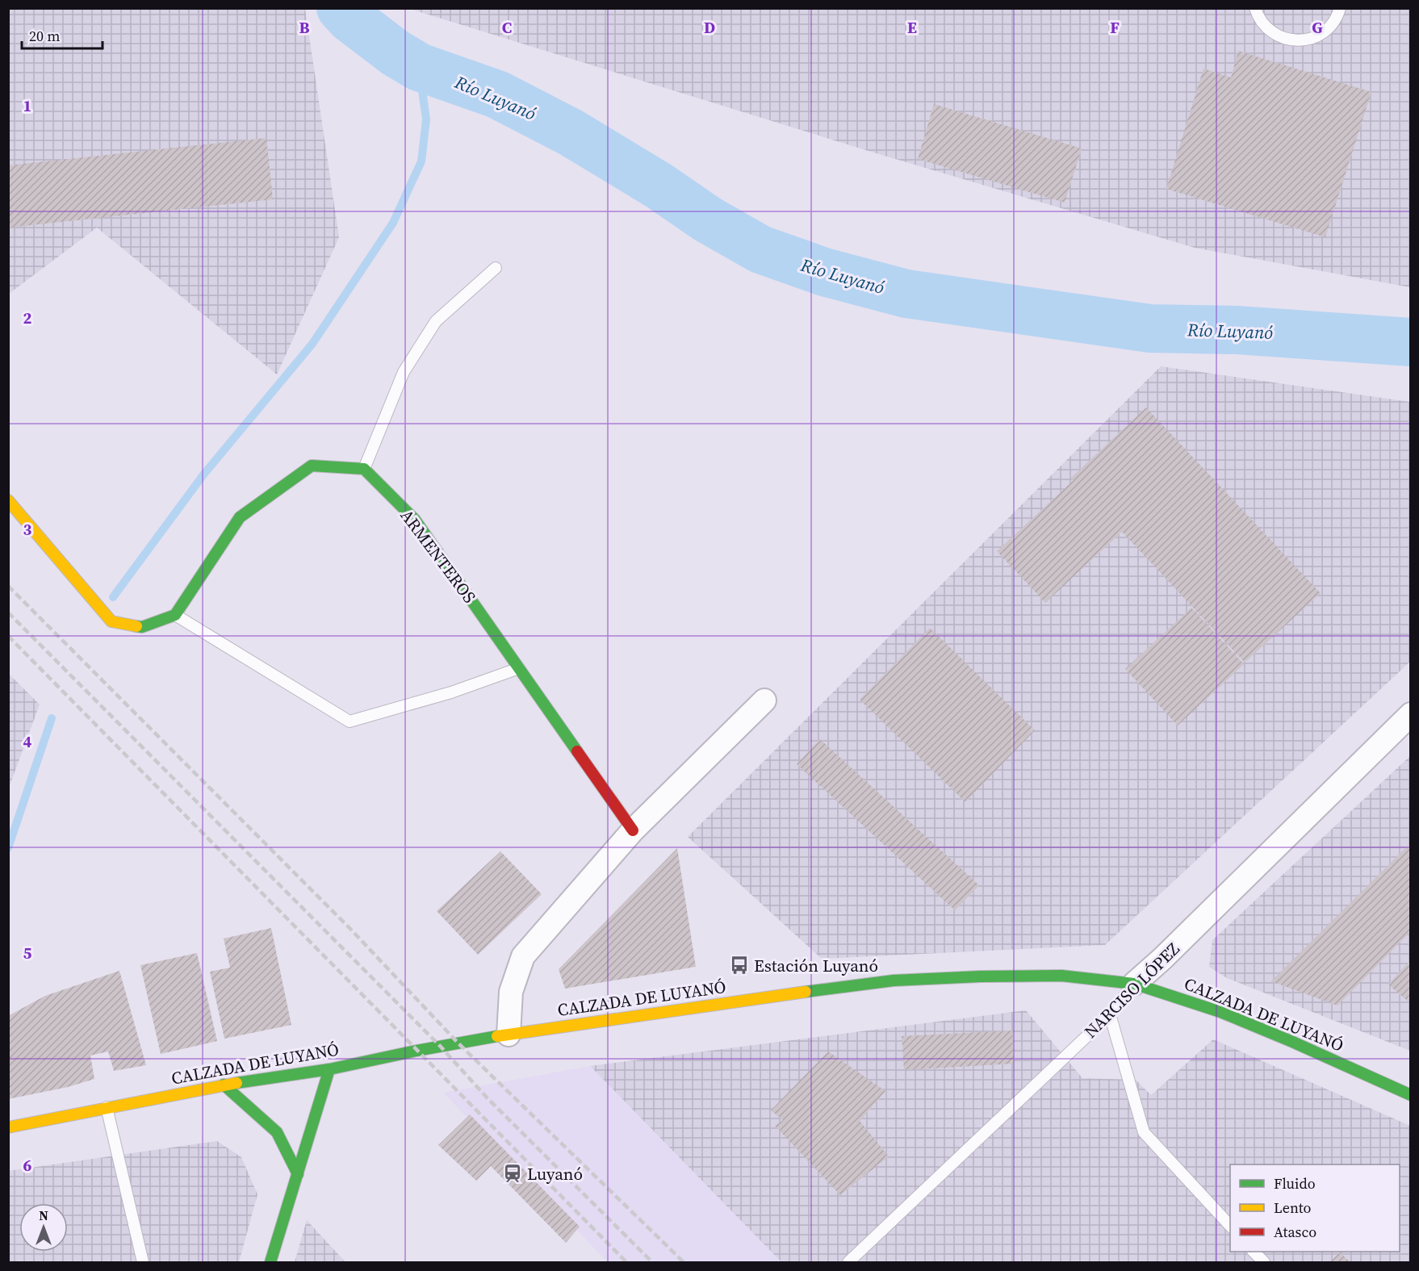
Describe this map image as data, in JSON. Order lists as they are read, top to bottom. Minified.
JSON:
{"streets":{"main road":["ARMENTEROS","CALZADA DE LUYANÓ"],"street":["NARCISO LÓPEZ"]},"crossings":[["NARCISO LÓPEZ","CALZADA DE LUYANÓ"]],"water":["Río Luyanó"],"places":{"bus stop":["Estación Luyanó"],"station":["Luyanó"]},"legend":["Fluido","Lento","Atasco"],"scale_bar":"20 m","north":"top","grid":{"columns":["B","C","D","E","F","G"],"rows":["1","2","3","4","5","6"]}}
